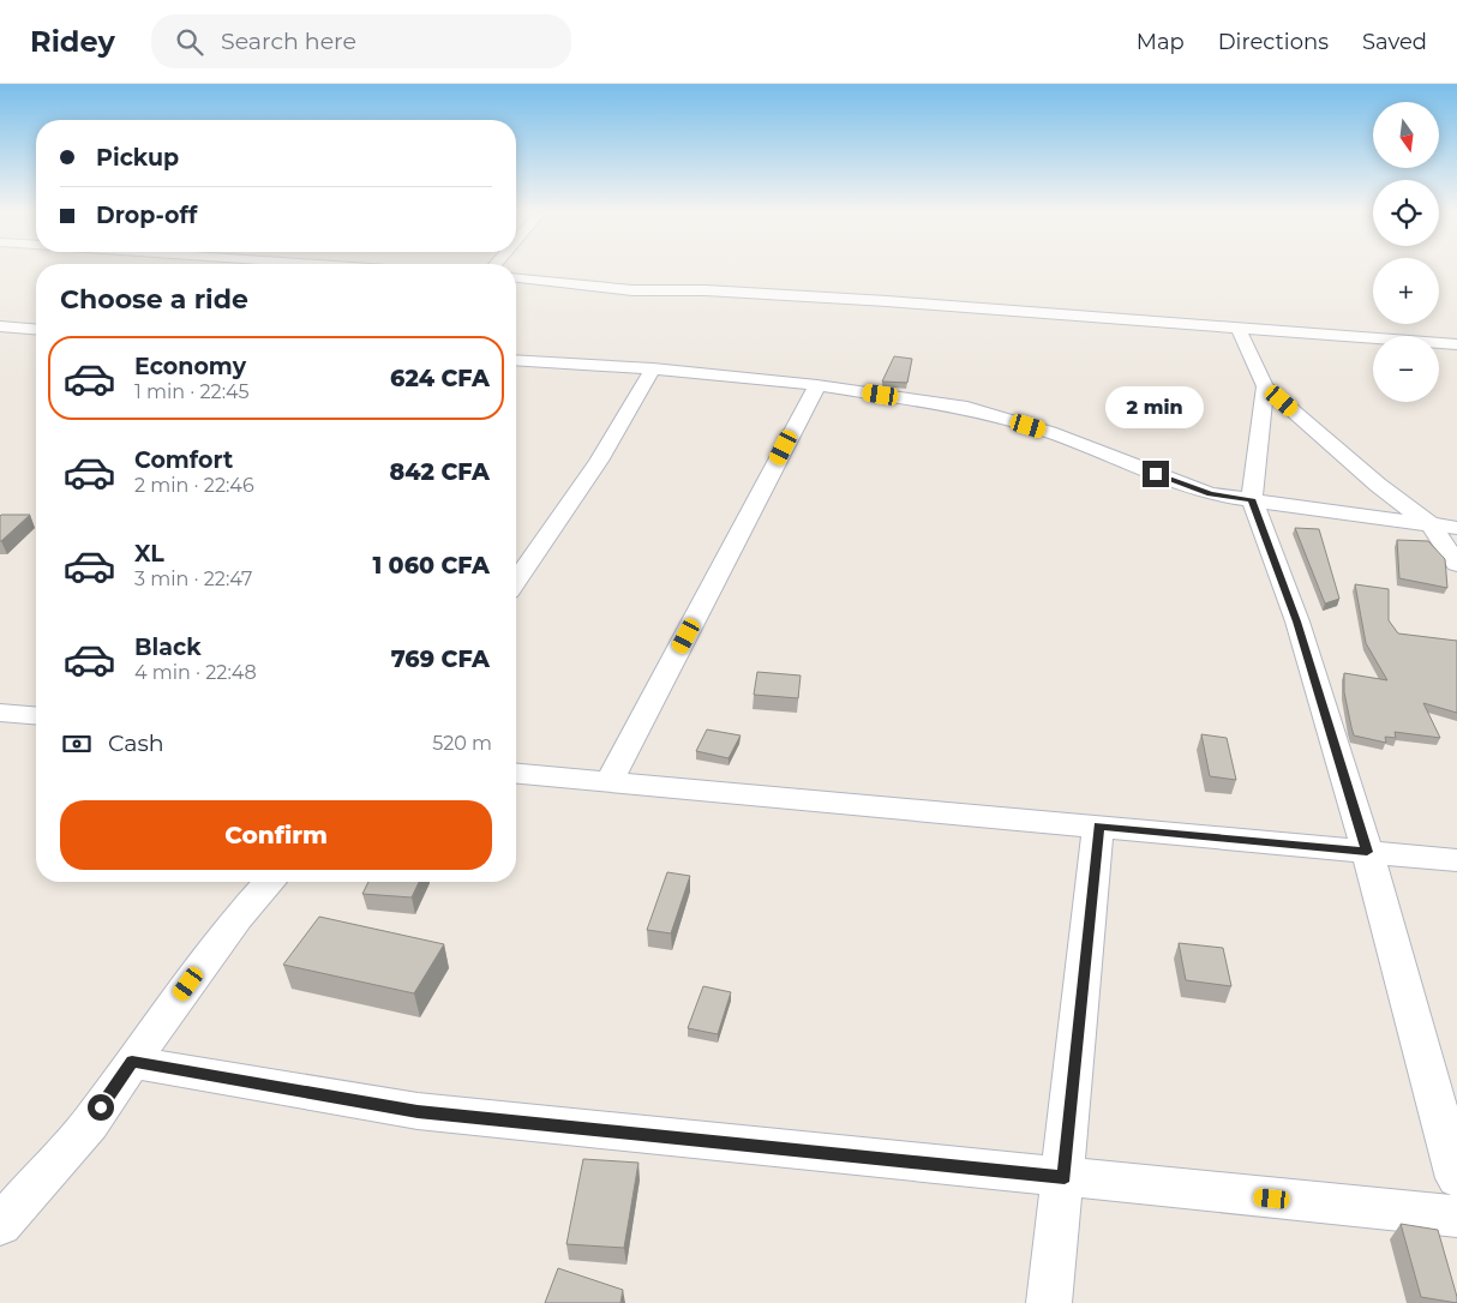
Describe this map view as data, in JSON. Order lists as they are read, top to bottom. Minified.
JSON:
{"north":"bottom","page":{"header":"Ridey","search":"Search here","nav":["Map","Directions","Saved"],"map_buttons":["+","−"],"banner":["Pickup","Drop-off"],"heading":"Choose a ride","list":[{"name":"Economy","note":"1 min · 22:45","value":"624 CFA"},{"name":"Comfort","note":"2 min · 22:46","value":"842 CFA"},{"name":"XL","note":"3 min · 22:47","value":"1 060 CFA"},{"name":"Black","note":"4 min · 22:48","value":"769 CFA"}],"bubble":"2 min","pay":["Cash","520 m"],"buttons":"Confirm"}}
